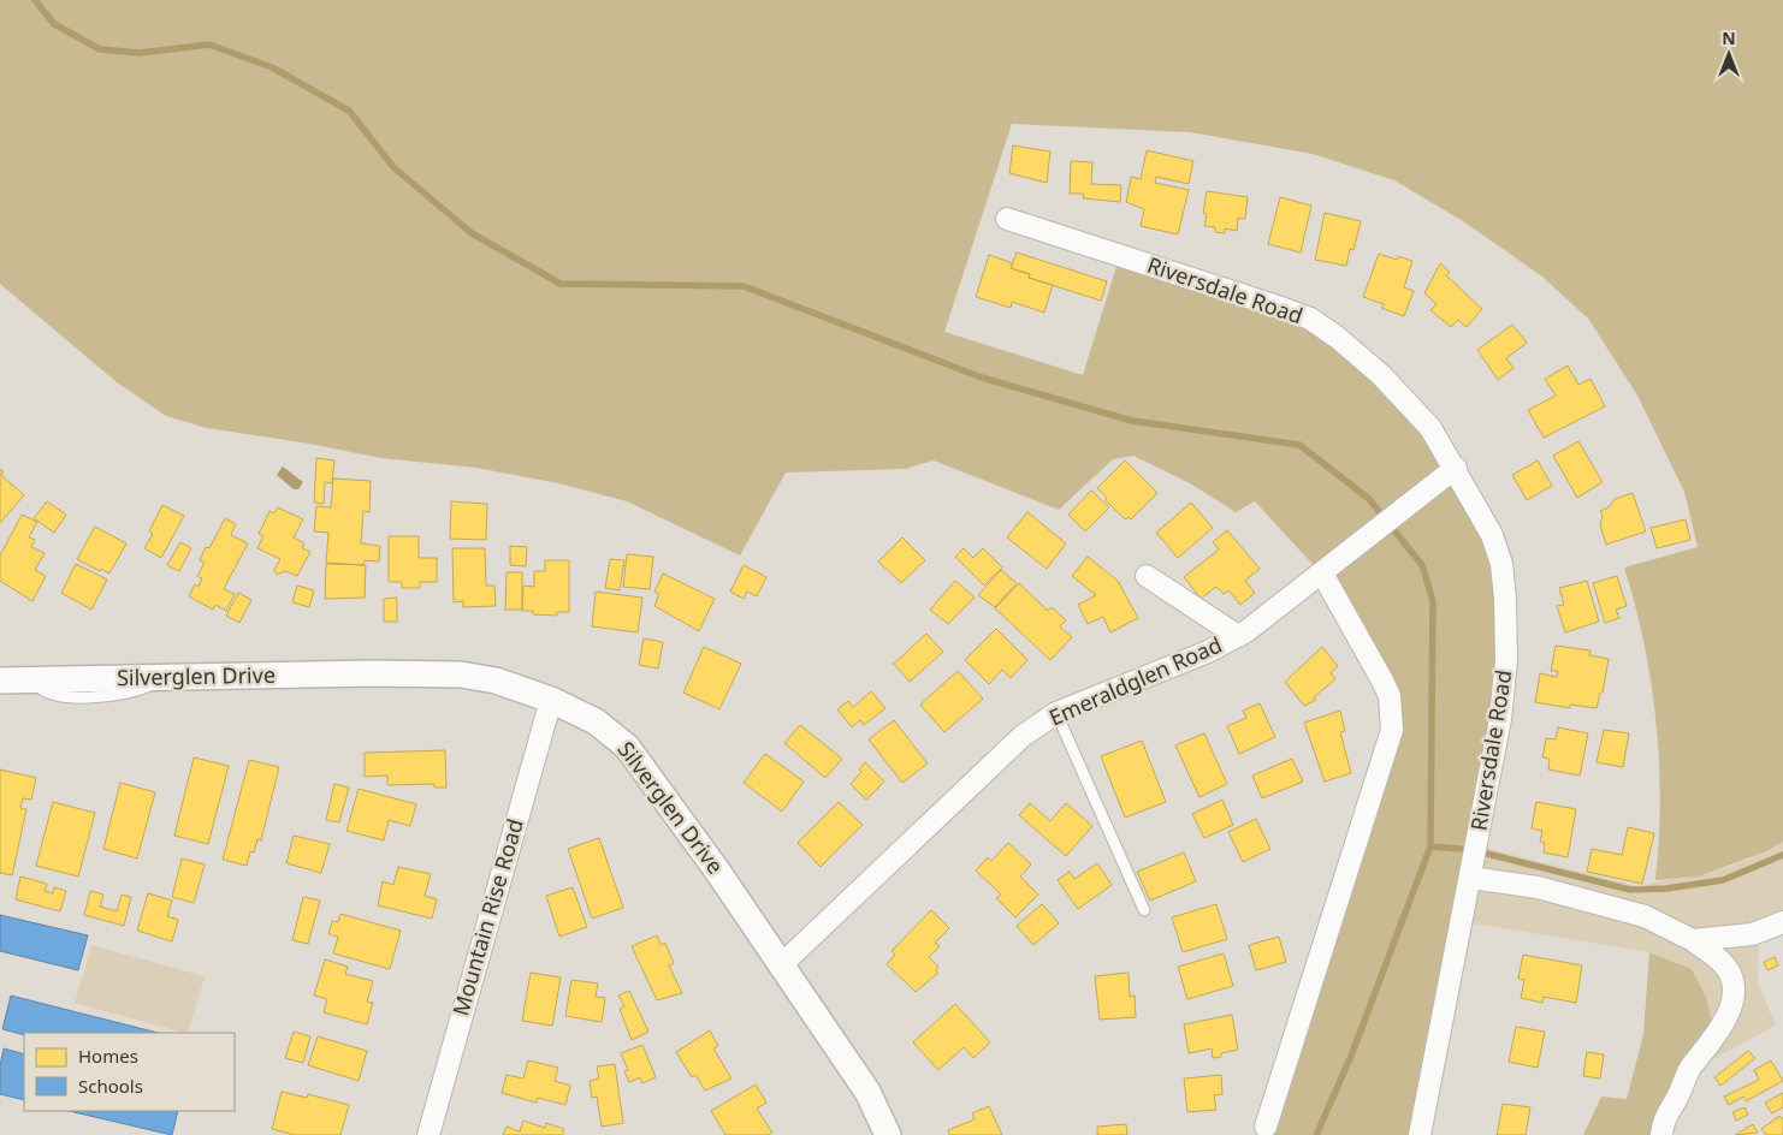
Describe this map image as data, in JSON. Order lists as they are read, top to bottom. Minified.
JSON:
{"streets":{"street":["Riversdale Road","Silverglen Drive","Emeraldglen Road","Mountain Rise Road"]},"crossings":[["Riversdale Road","Emeraldglen Road"],["Silverglen Drive","Emeraldglen Road"],["Silverglen Drive","Mountain Rise Road"]],"legend":["Homes","Schools"],"north":"top"}
